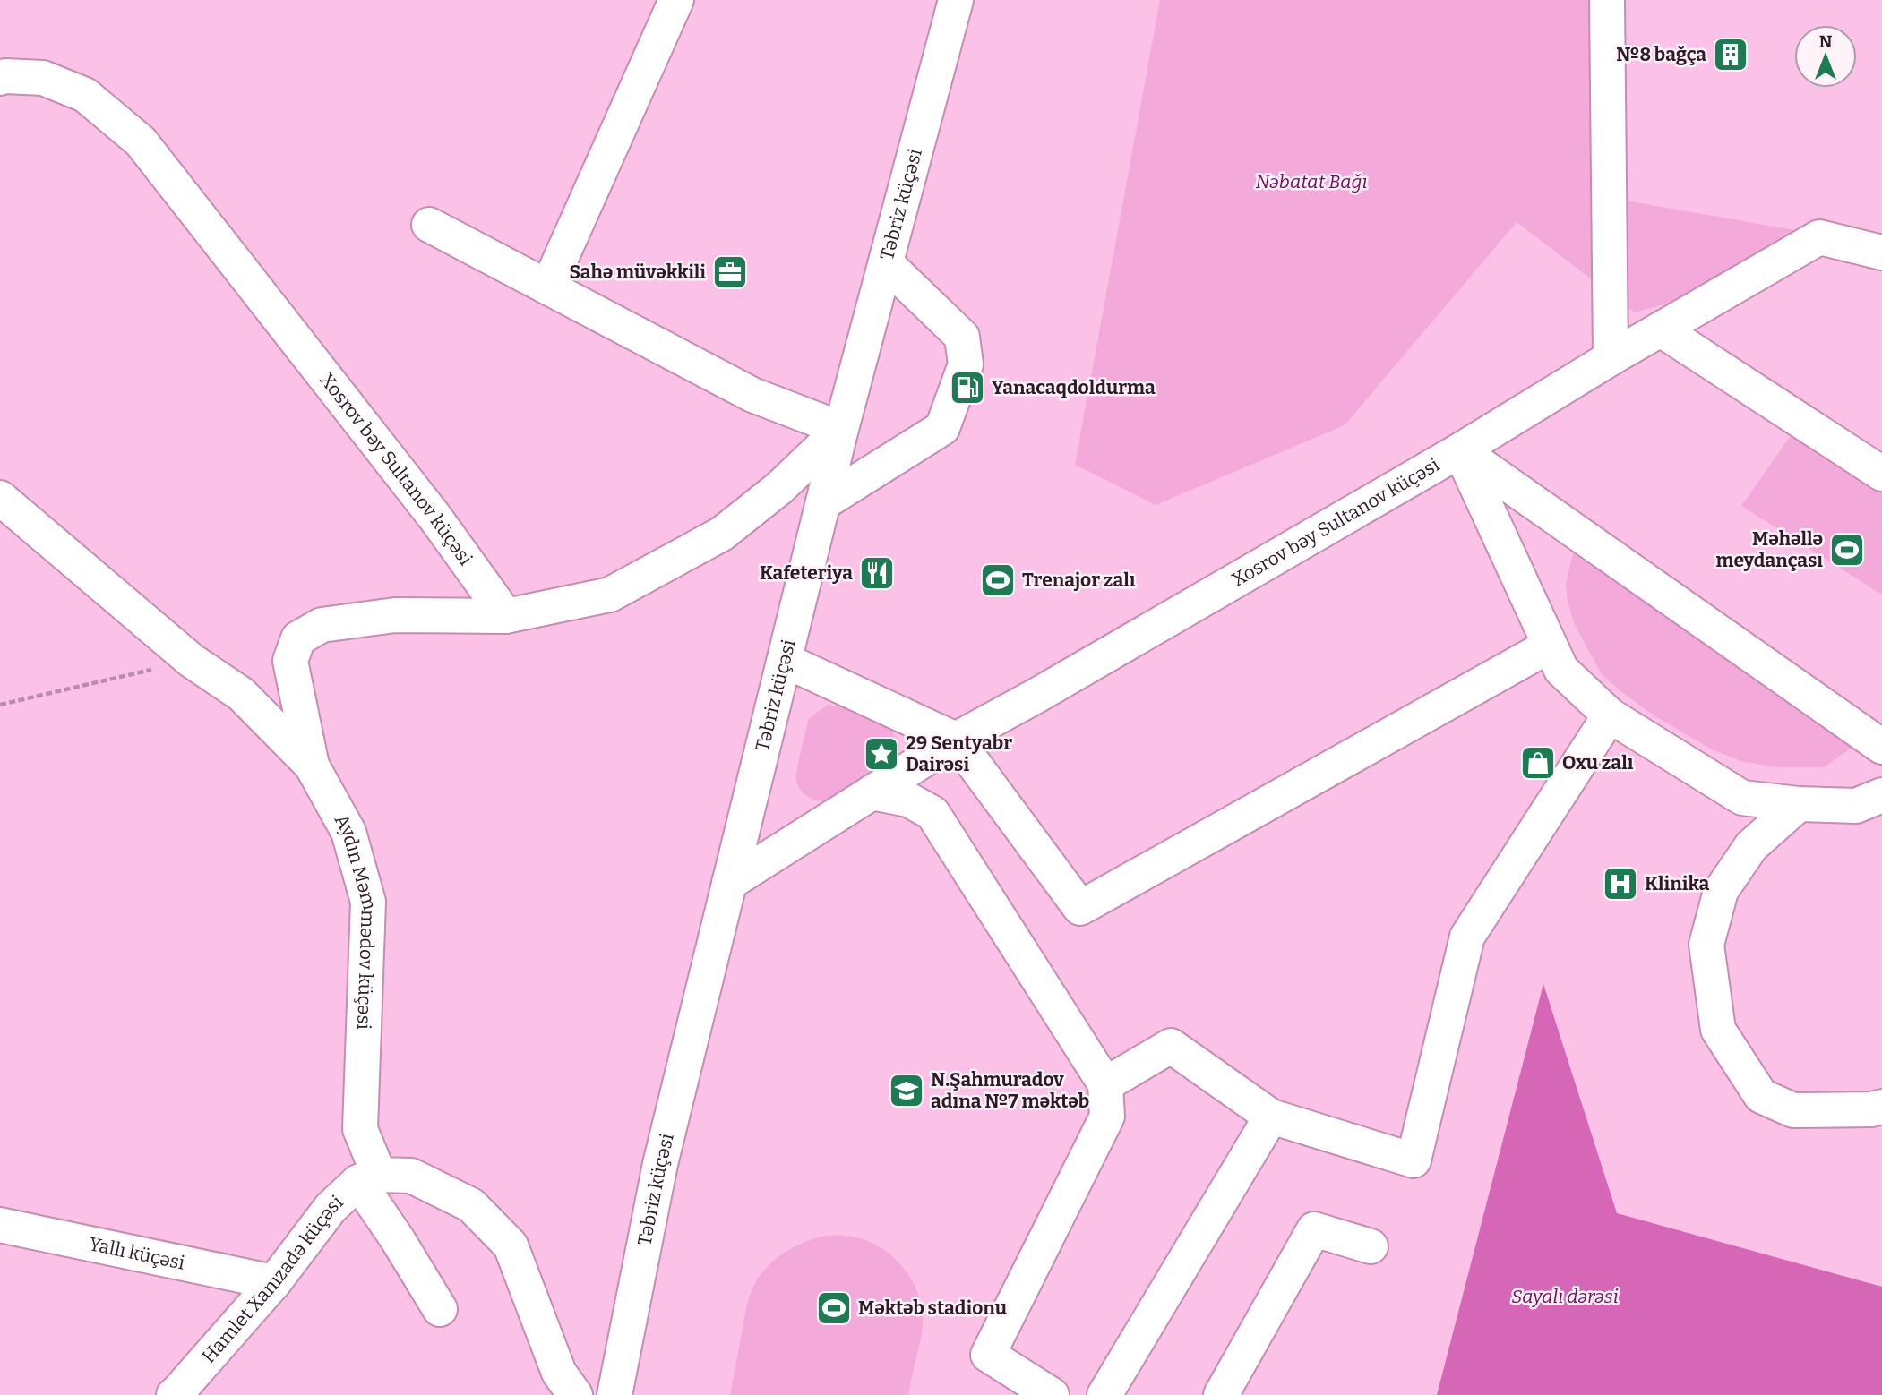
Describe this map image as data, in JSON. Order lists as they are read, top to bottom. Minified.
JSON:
{"streets":{"street":["Təbriz küçəsi","Xosrov bəy Sultanov küçəsi","Aydın Məmmədov küçəsi","Yallı küçəsi","Hamlet Xanızadə küçəsi"]},"crossings":[["Təbriz küçəsi","Xosrov bəy Sultanov küçəsi"],["Aydın Məmmədov küçəsi","Hamlet Xanızadə küçəsi"],["Yallı küçəsi","Hamlet Xanızadə küçəsi"]],"parks":["Nəbatat Bağı","Sayalı dərəsi"],"places":{"building":["№8 bağça"],"office":["Sahə müvəkkili"],"fuel station":["Yanacaqdoldurma"],"sports":["Məhəllə meydançası","Trenajor zalı","Məktəb stadionu"],"restaurant":["Kafeteriya"],"place":["29 Sentyabr Dairəsi"],"shop":["Oxu zalı"],"hospital":["Klinika"],"school or university":["N.Şahmuradov adına №7 məktəb"]},"north":"top"}
